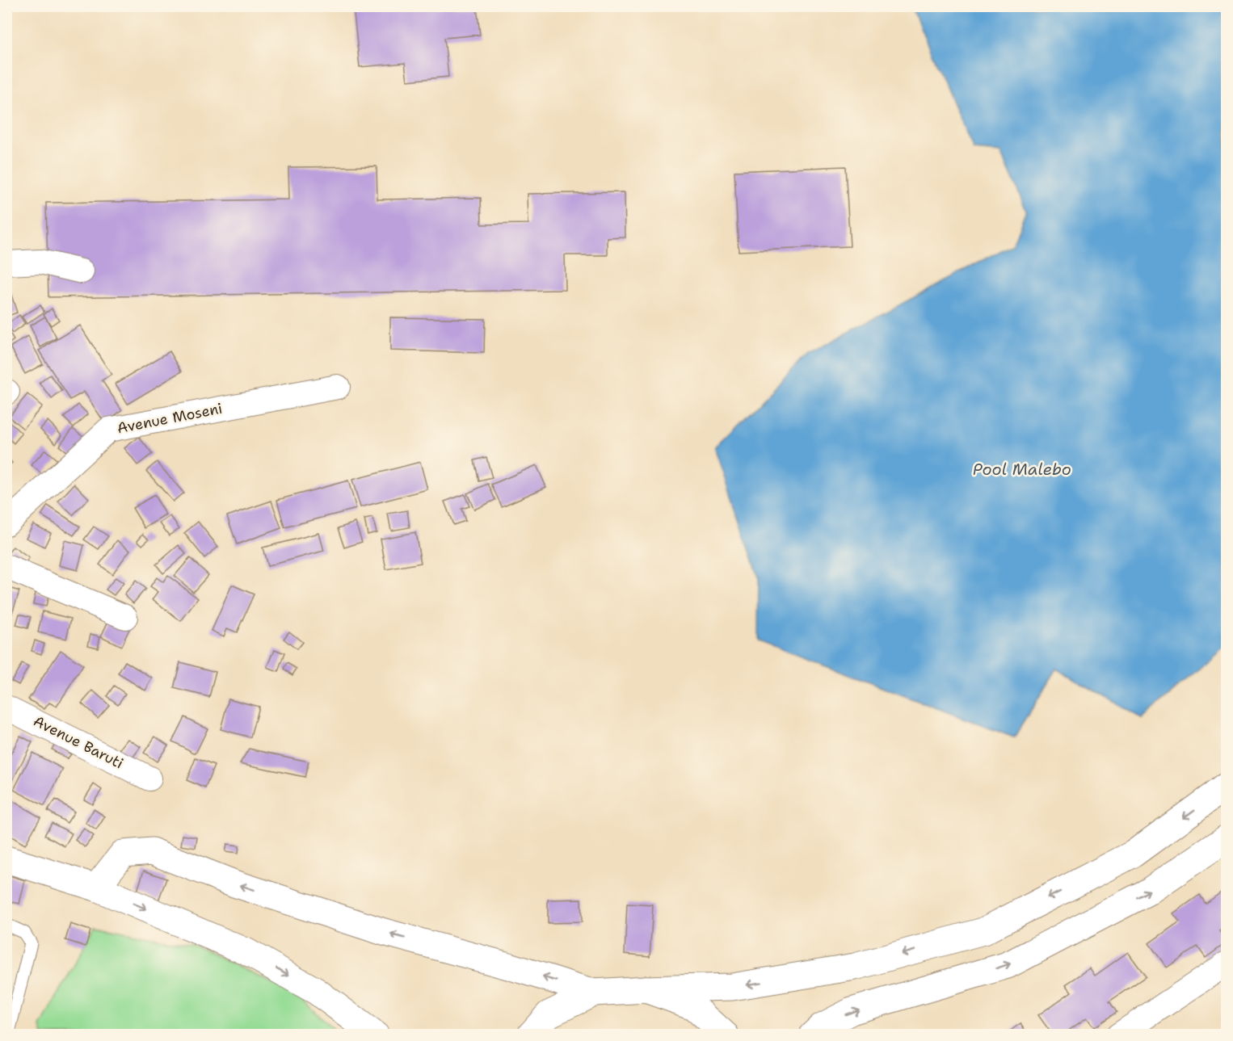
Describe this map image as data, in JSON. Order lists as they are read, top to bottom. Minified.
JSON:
{"streets":{"street":["Avenue Moseni","Avenue Baruti"]},"water":["Pool Malebo"]}
